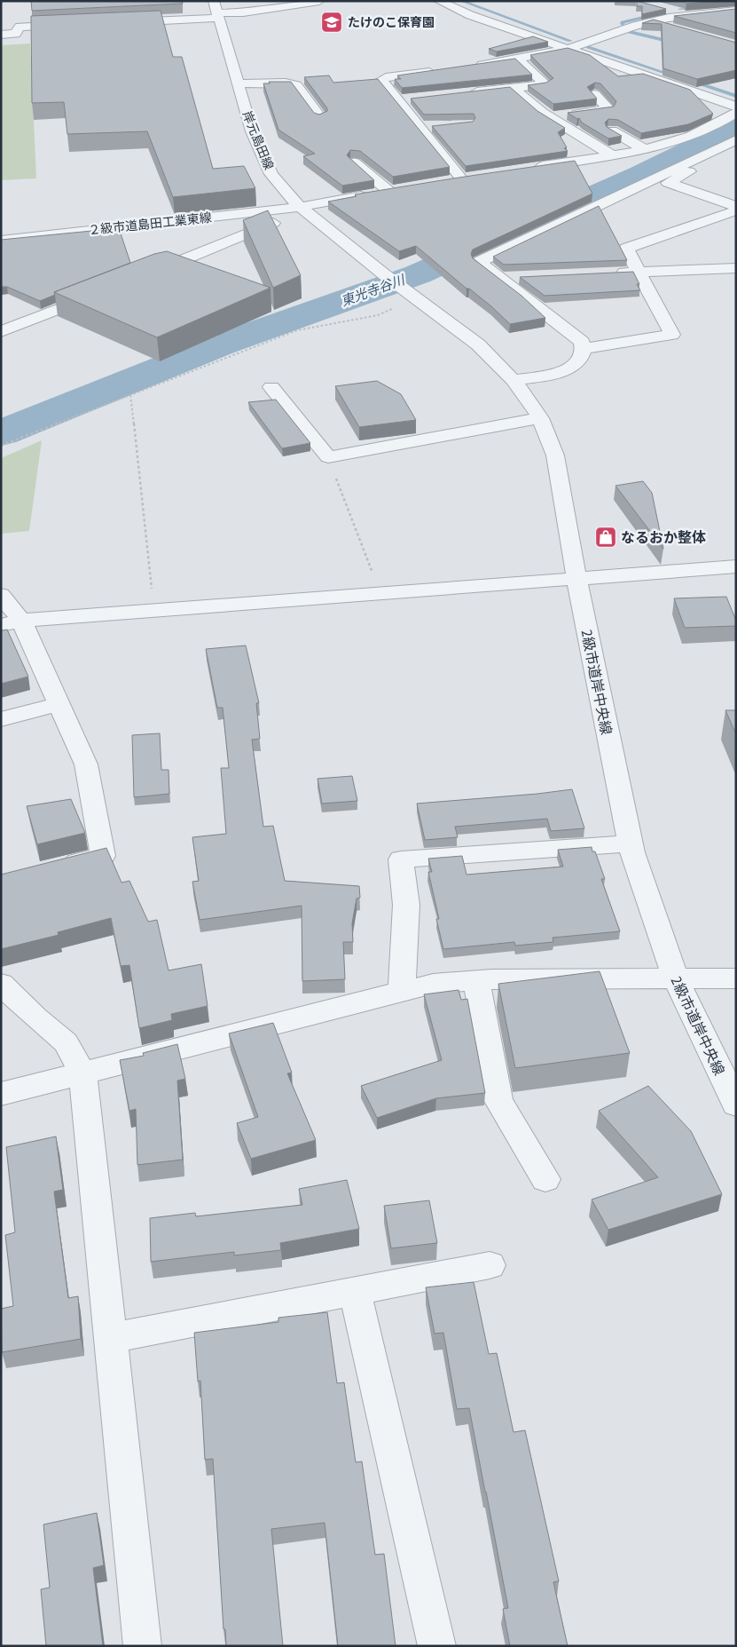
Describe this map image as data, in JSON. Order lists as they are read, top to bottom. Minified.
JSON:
{"streets":{"street":["岸元島田線","２級市道島田工業東線","2級市道岸中央線"]},"crossings":[["岸元島田線","２級市道島田工業東線"],["岸元島田線","2級市道岸中央線"]],"water":["東光寺谷川"],"places":{"school or university":["たけのこ保育園"],"shop":["なるおか整体"]}}
